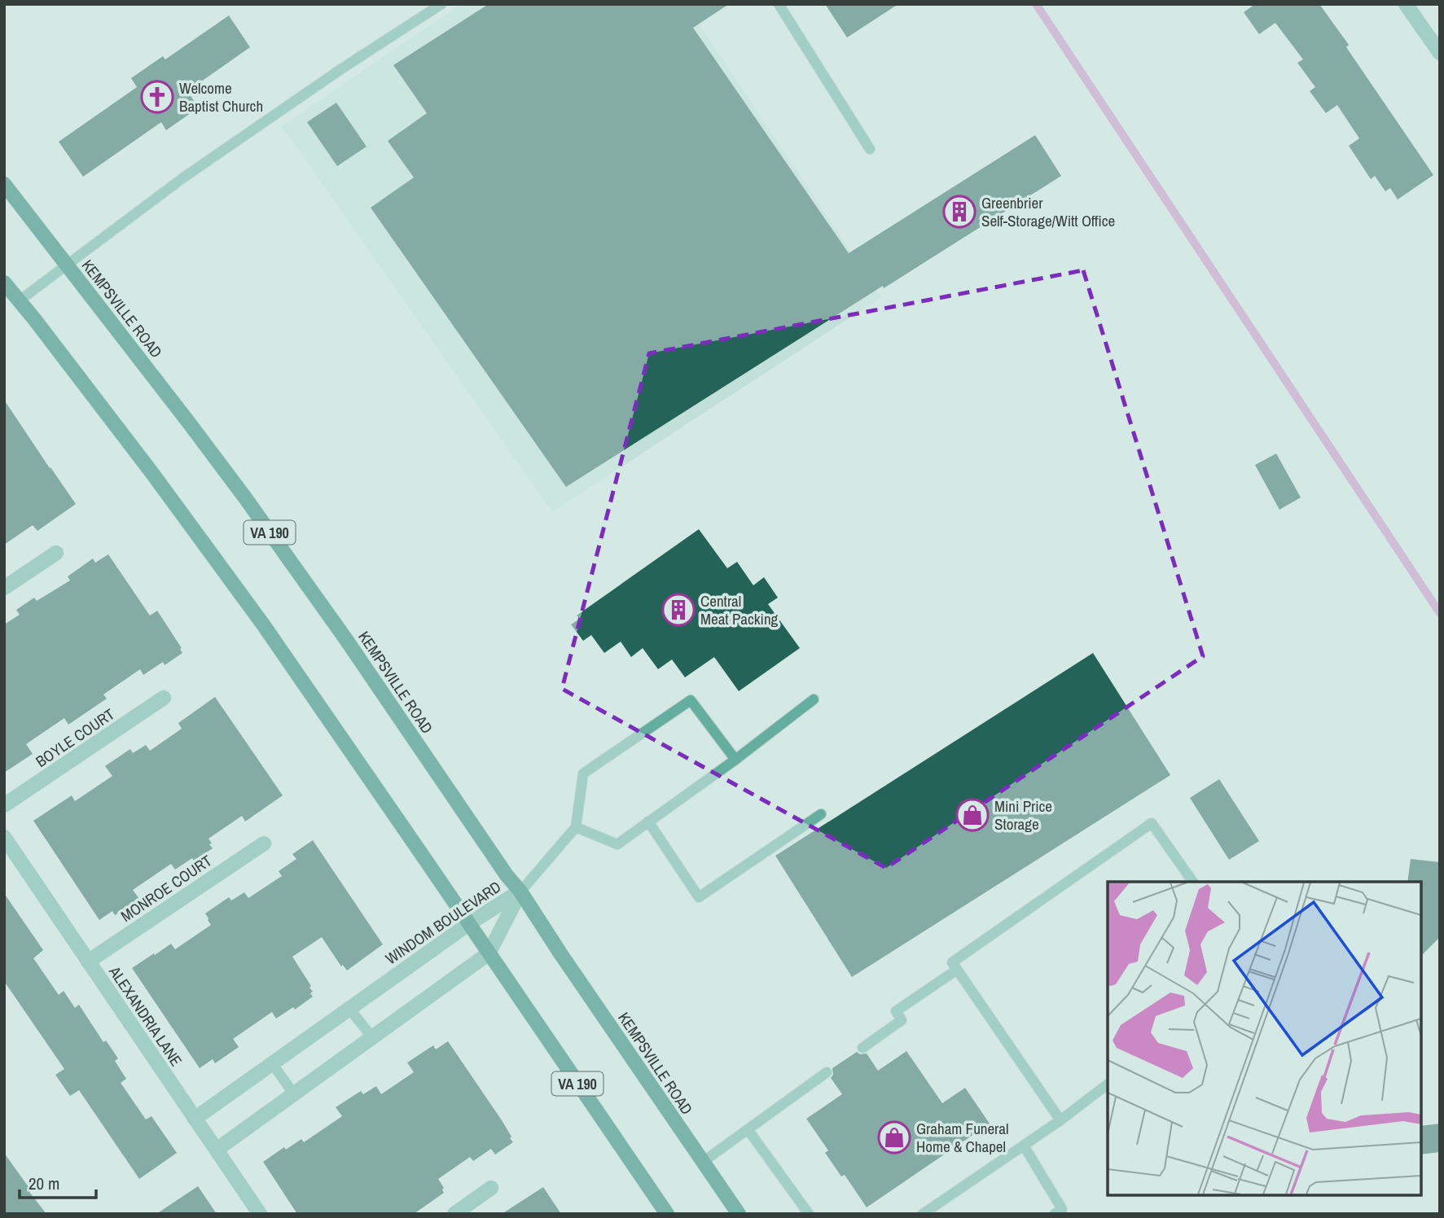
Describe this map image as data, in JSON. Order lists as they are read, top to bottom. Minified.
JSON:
{"streets":{"main road":["KEMPSVILLE ROAD","VA 190"],"street":["BOYLE COURT","MONROE COURT","WINDOM BOULEVARD","ALEXANDRIA LANE"]},"crossings":[["KEMPSVILLE ROAD","WINDOM BOULEVARD"],["VA 190","WINDOM BOULEVARD"],["MONROE COURT","ALEXANDRIA LANE"],["WINDOM BOULEVARD","ALEXANDRIA LANE"]],"places":{"church":["Welcome Baptist Church"],"building":["Greenbrier Self-Storage/Witt Office","Central Meat Packing"],"shop":["Mini Price Storage","Graham Funeral Home & Chapel"]},"scale_bar":"20 m"}
